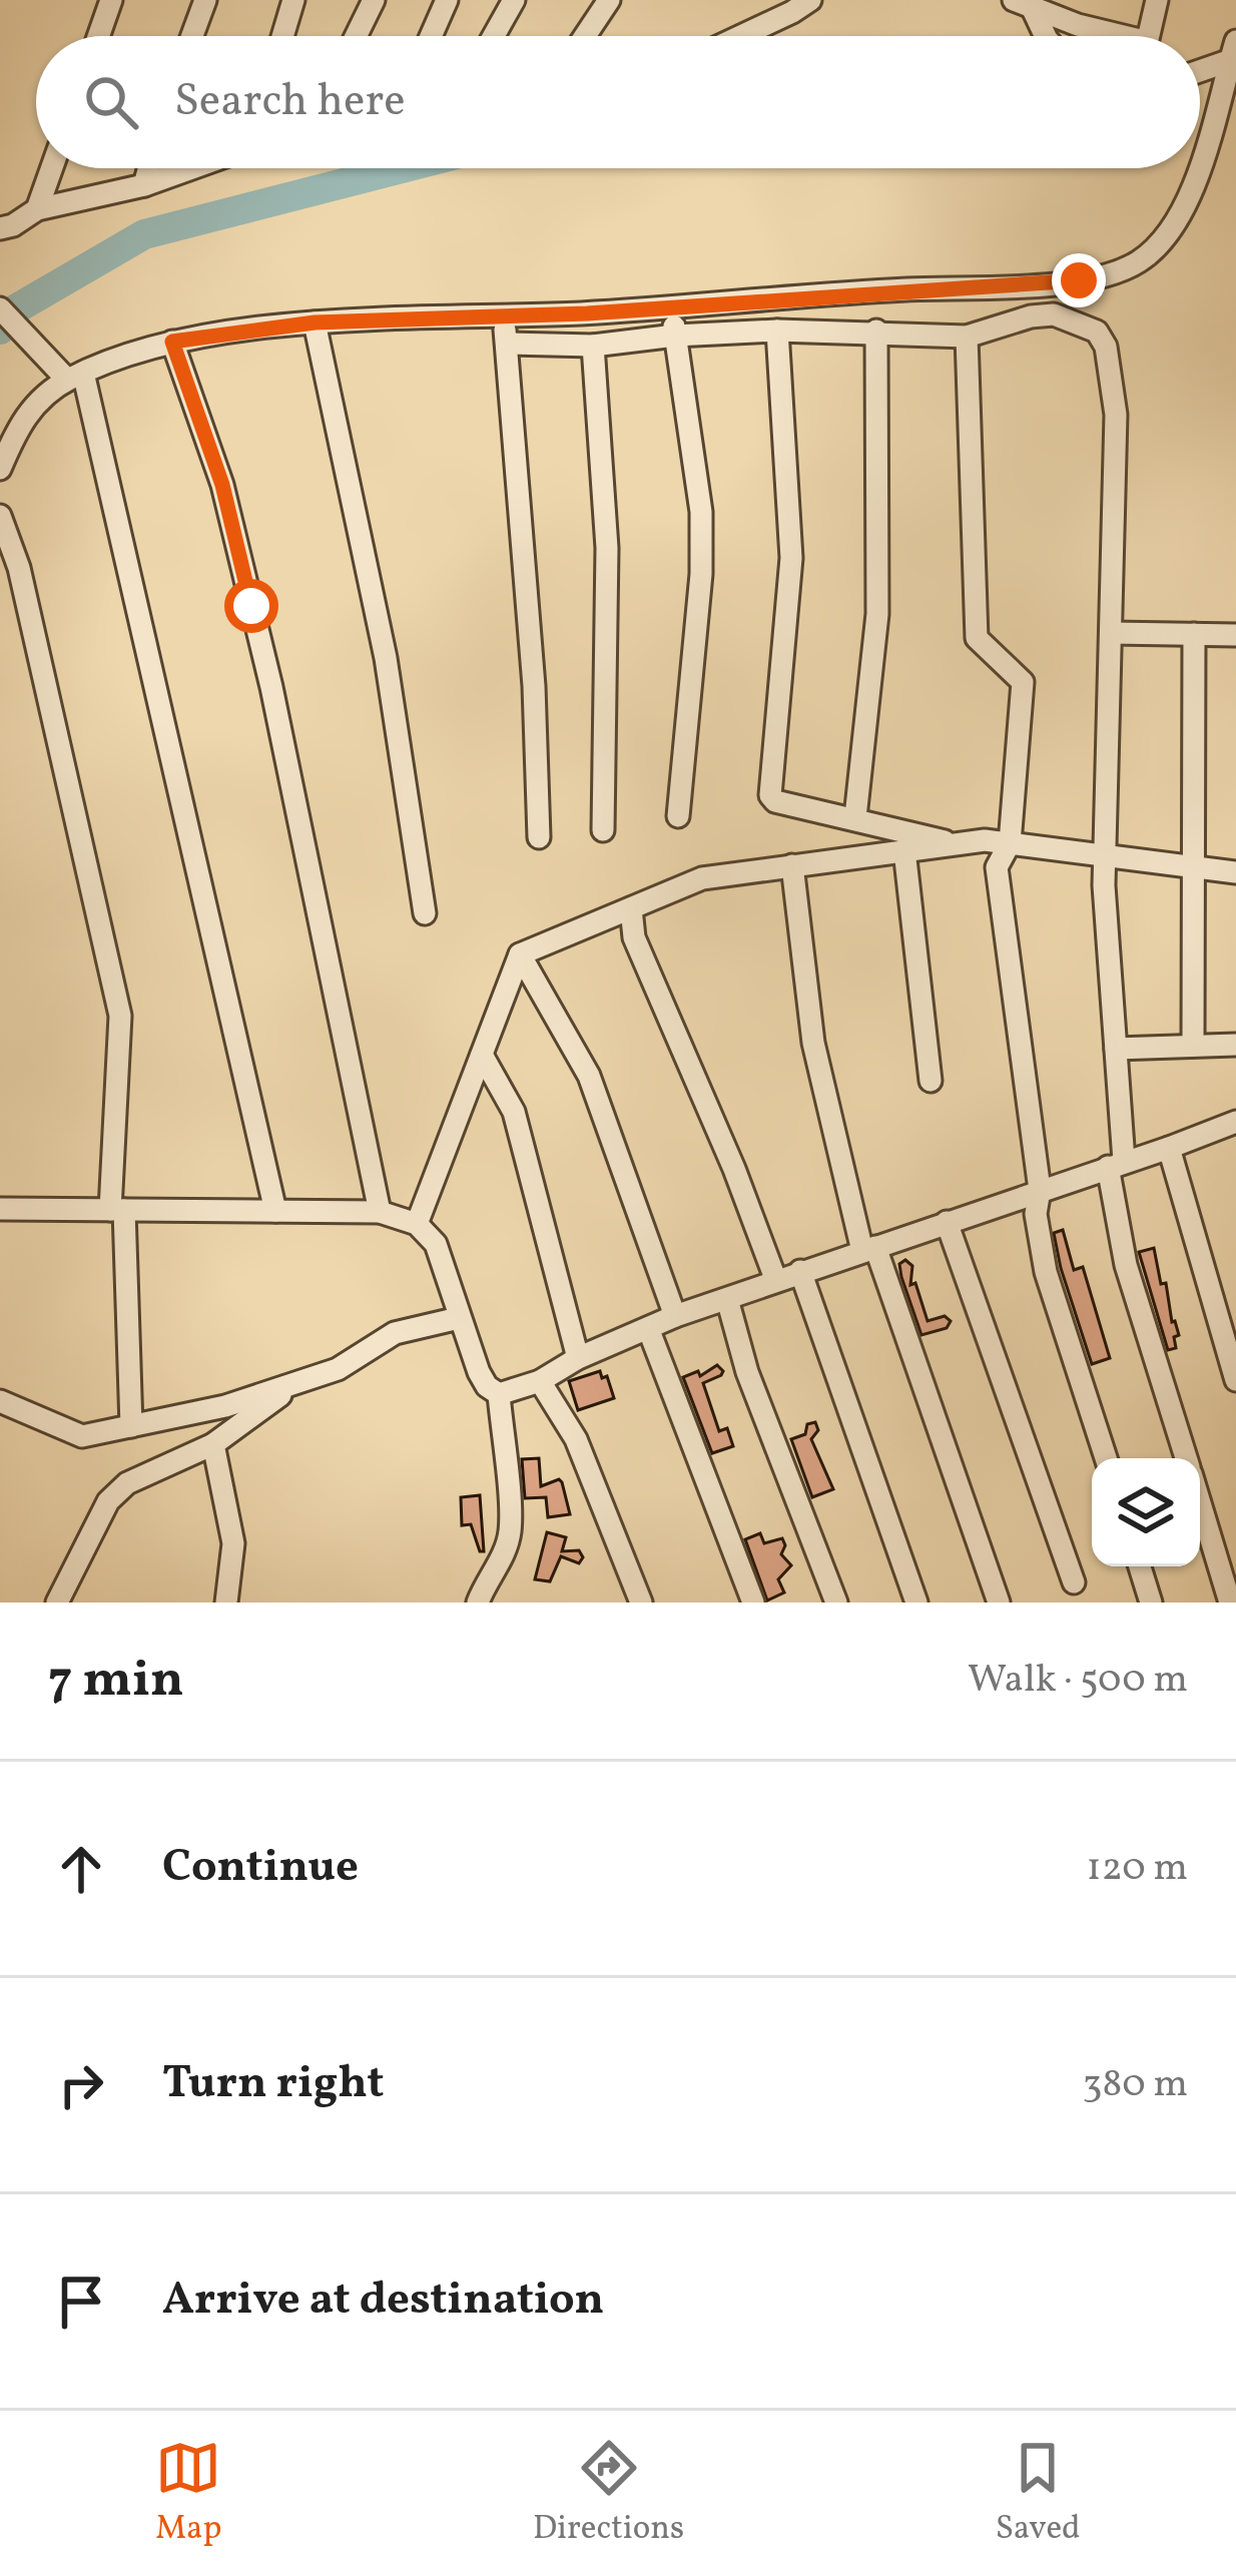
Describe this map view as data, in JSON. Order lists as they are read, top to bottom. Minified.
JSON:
{"page":{"search":"Search here","heading":["7 min","Walk · 500 m"],"list":[["Continue","120 m"],["Turn right","380 m"],"Arrive at destination"],"nav":["Map","Directions","Saved"]}}
